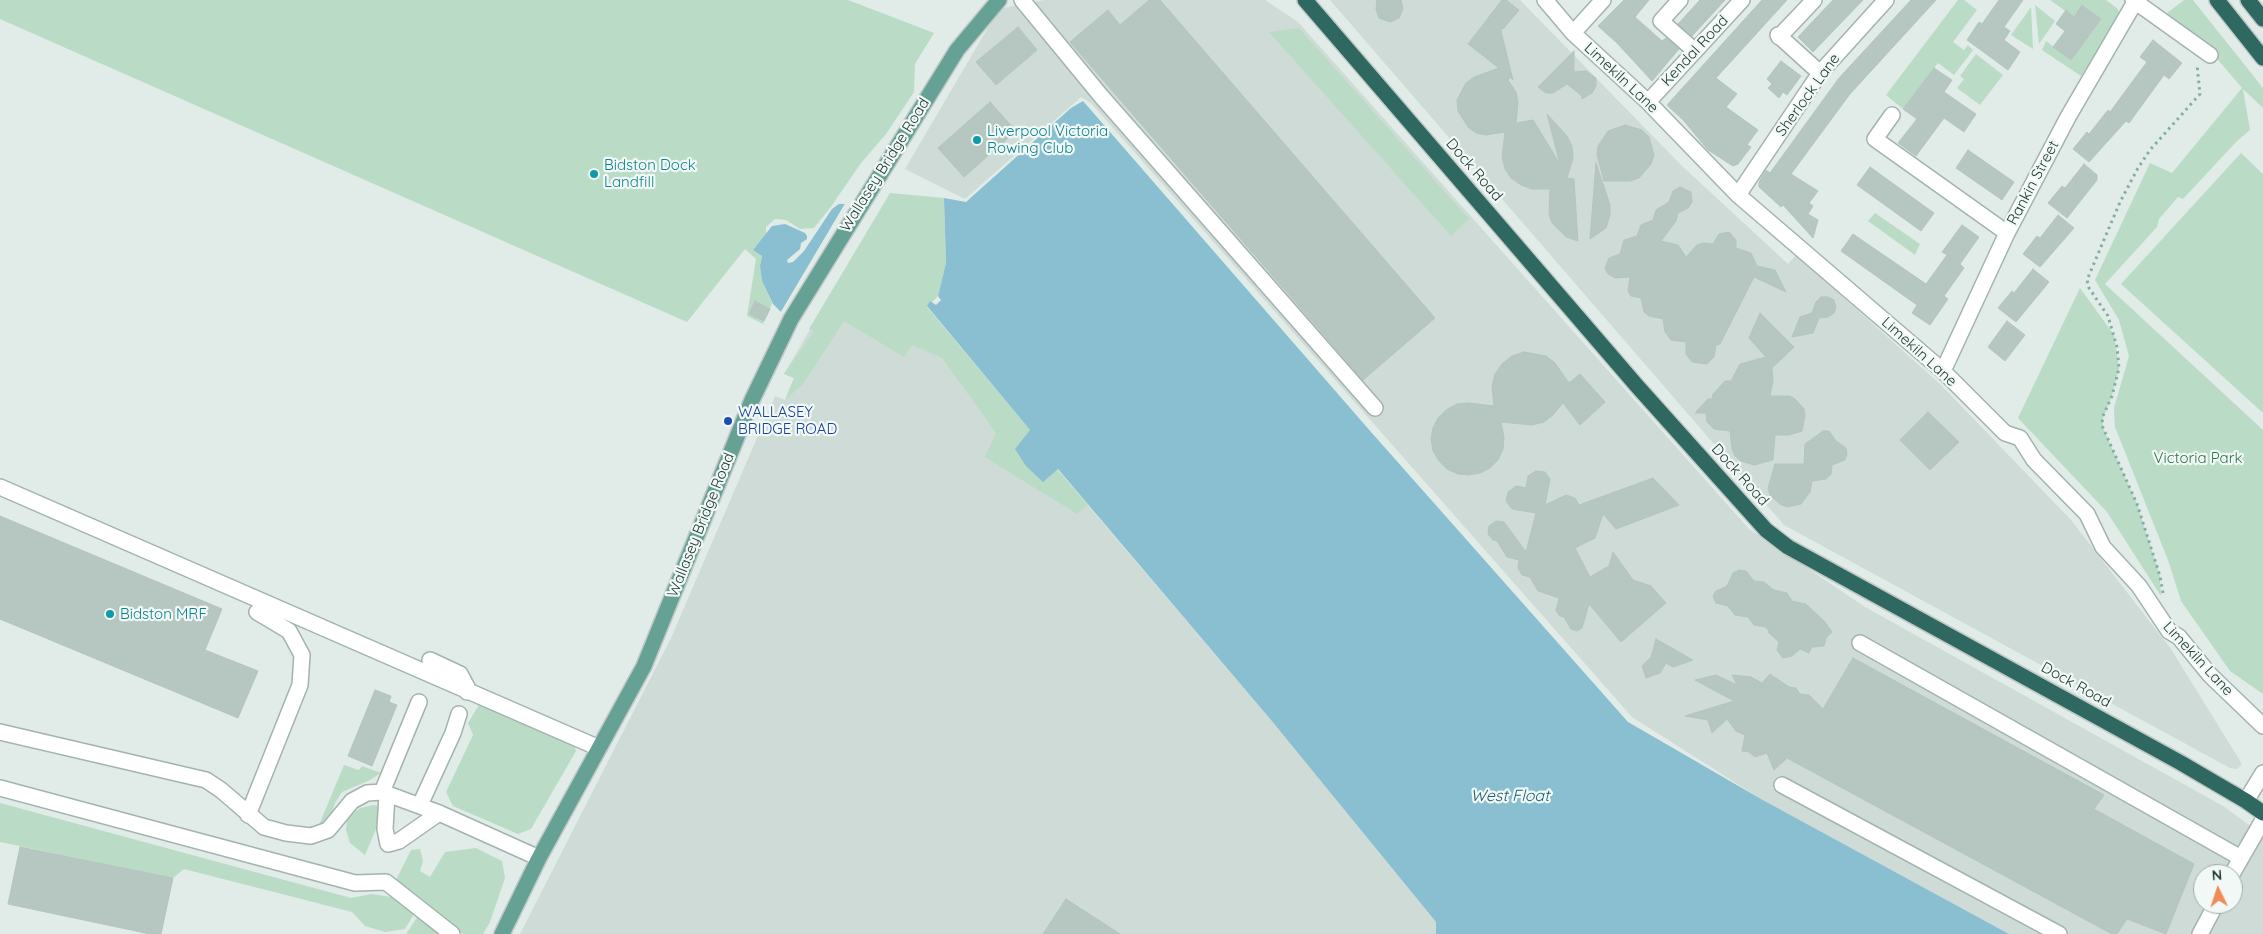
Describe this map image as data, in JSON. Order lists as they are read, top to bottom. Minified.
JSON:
{"streets":{"highway":["Dock Road"],"main road":["Wallasey Bridge Road"],"street":["Kendal Road","Limekiln Lane","Sherlock Lane","Rankin Street"]},"crossings":[["Kendal Road","Limekiln Lane"],["Limekiln Lane","Sherlock Lane"],["Limekiln Lane","Rankin Street"]],"water":["West Float"],"parks":["Victoria Park"],"places":["Liverpool Victoria Rowing Club","Bidston Dock Landfill","WALLASEY BRIDGE ROAD","Bidston MRF"],"north":"top"}
